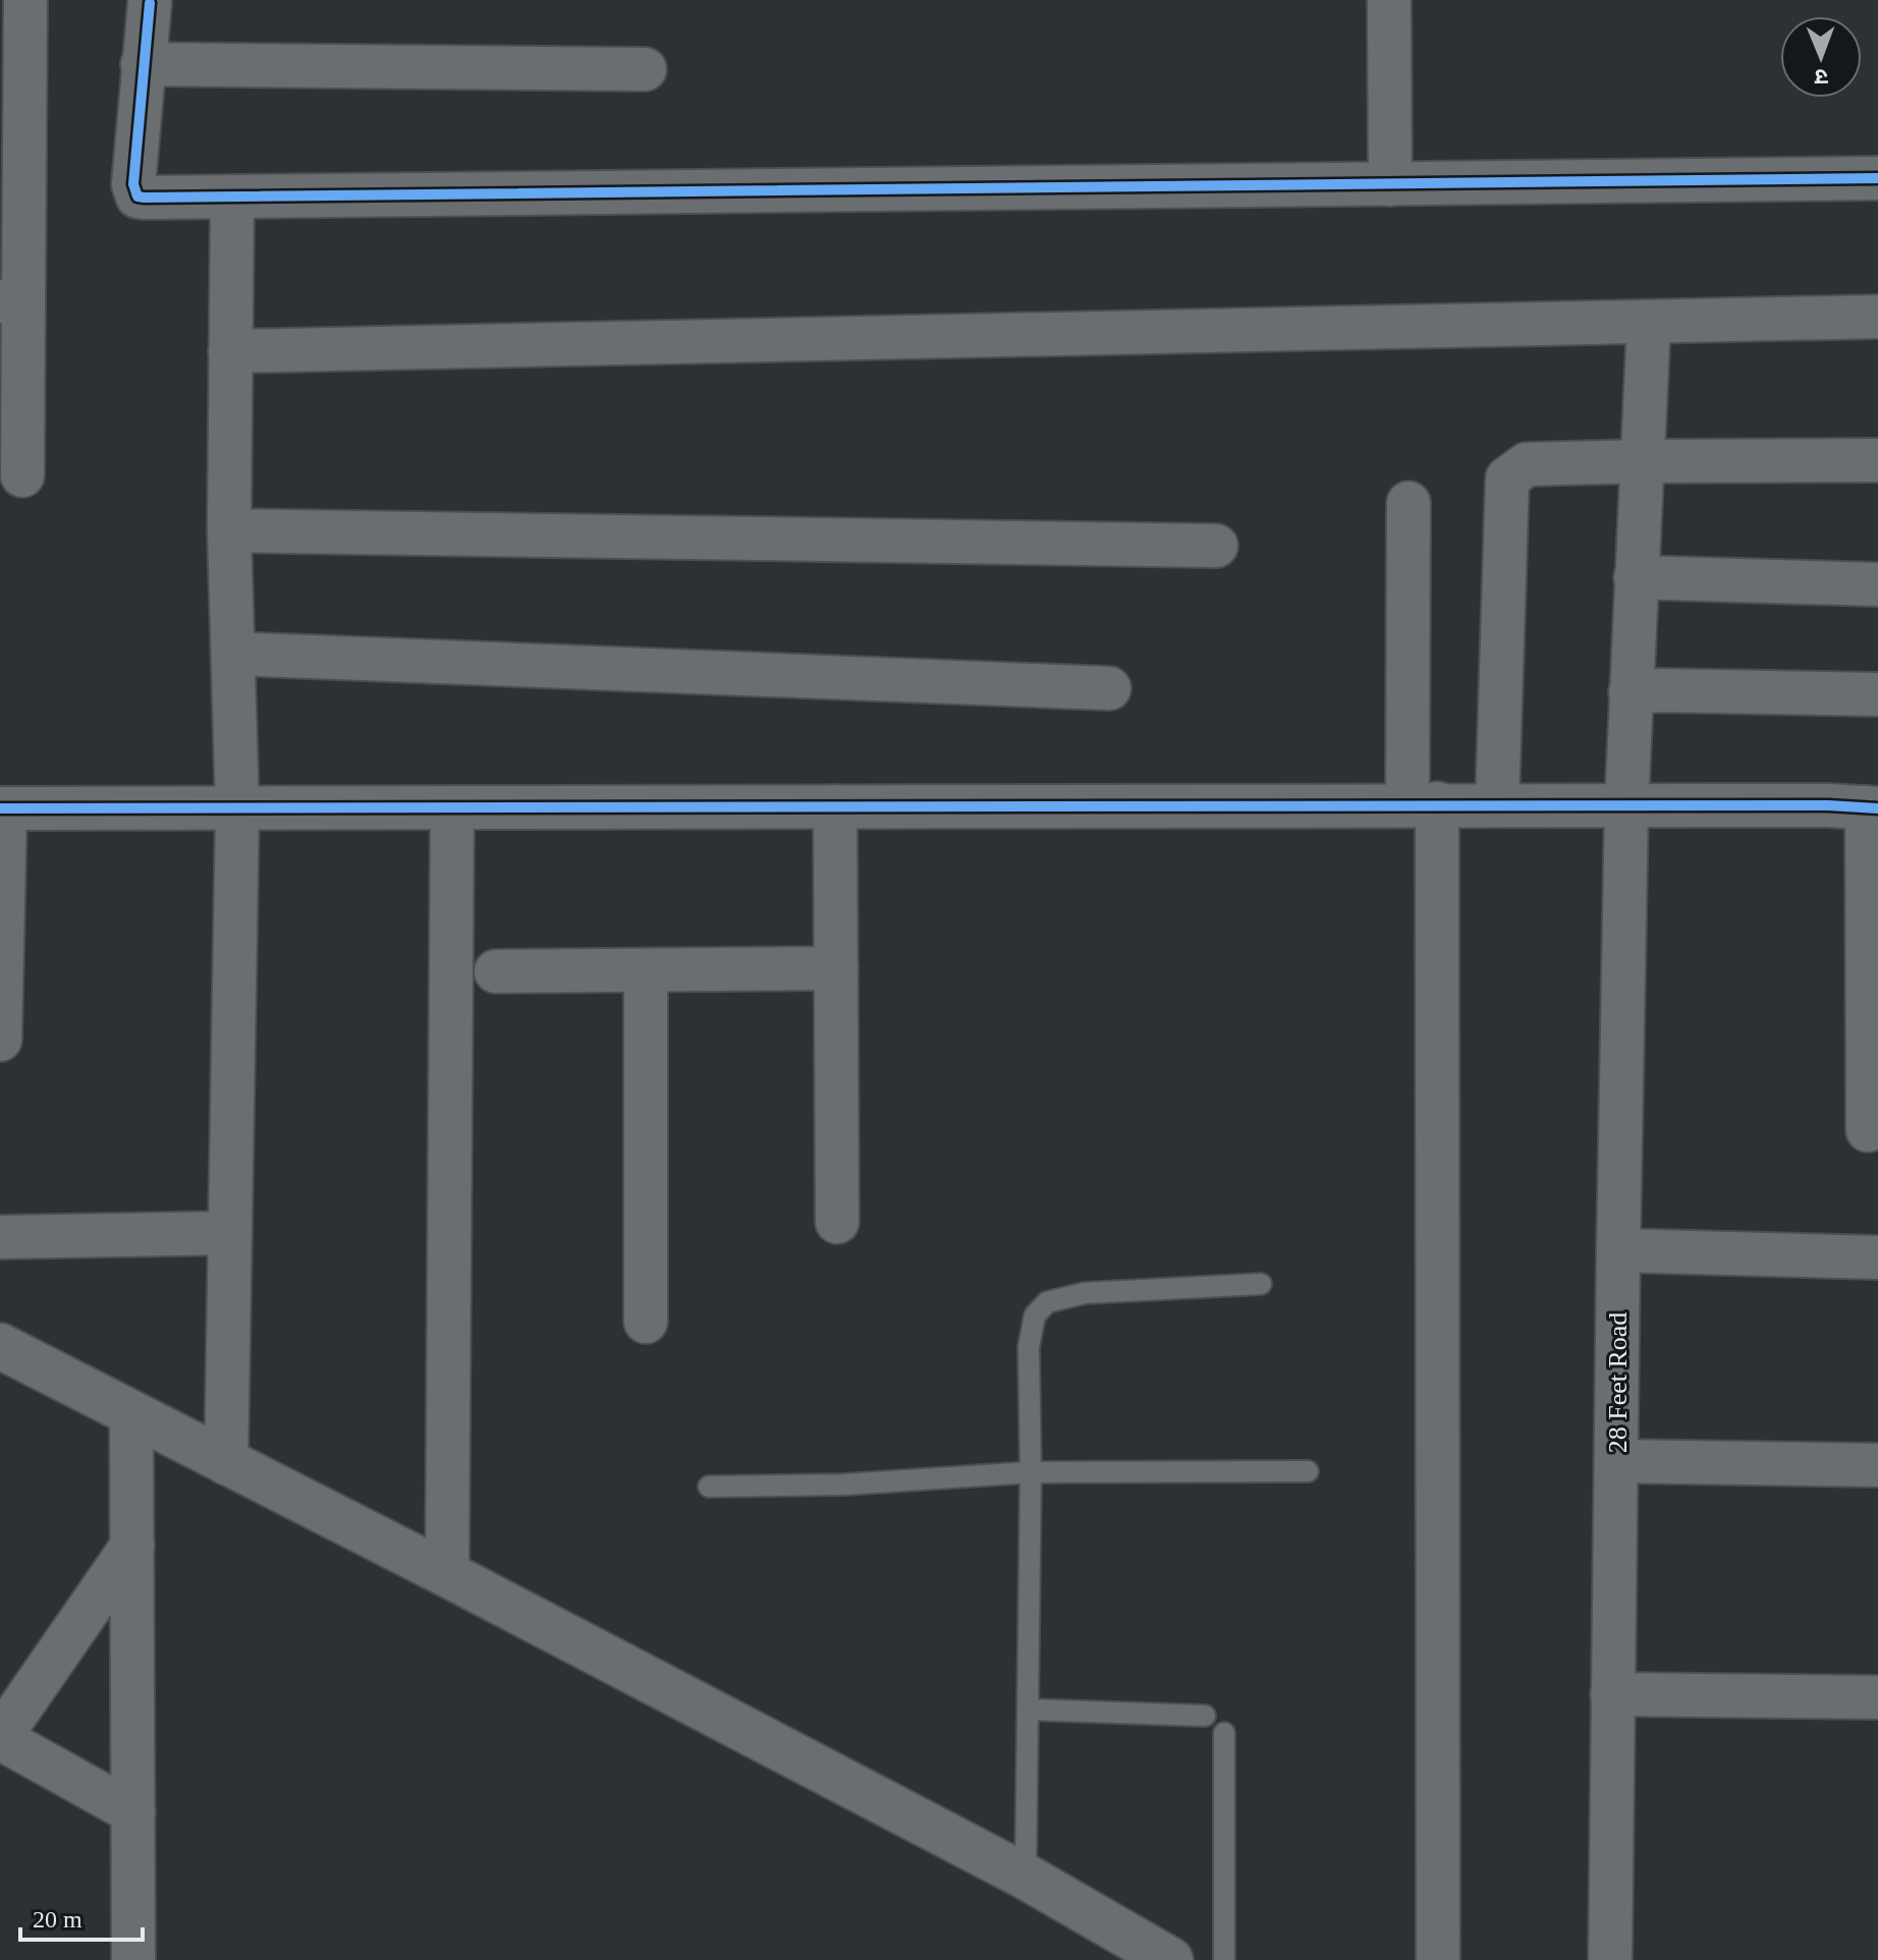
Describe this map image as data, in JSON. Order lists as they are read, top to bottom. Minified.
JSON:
{"streets":{"street":["28 Feet Road"]},"scale_bar":"20 m","north":"bottom"}
